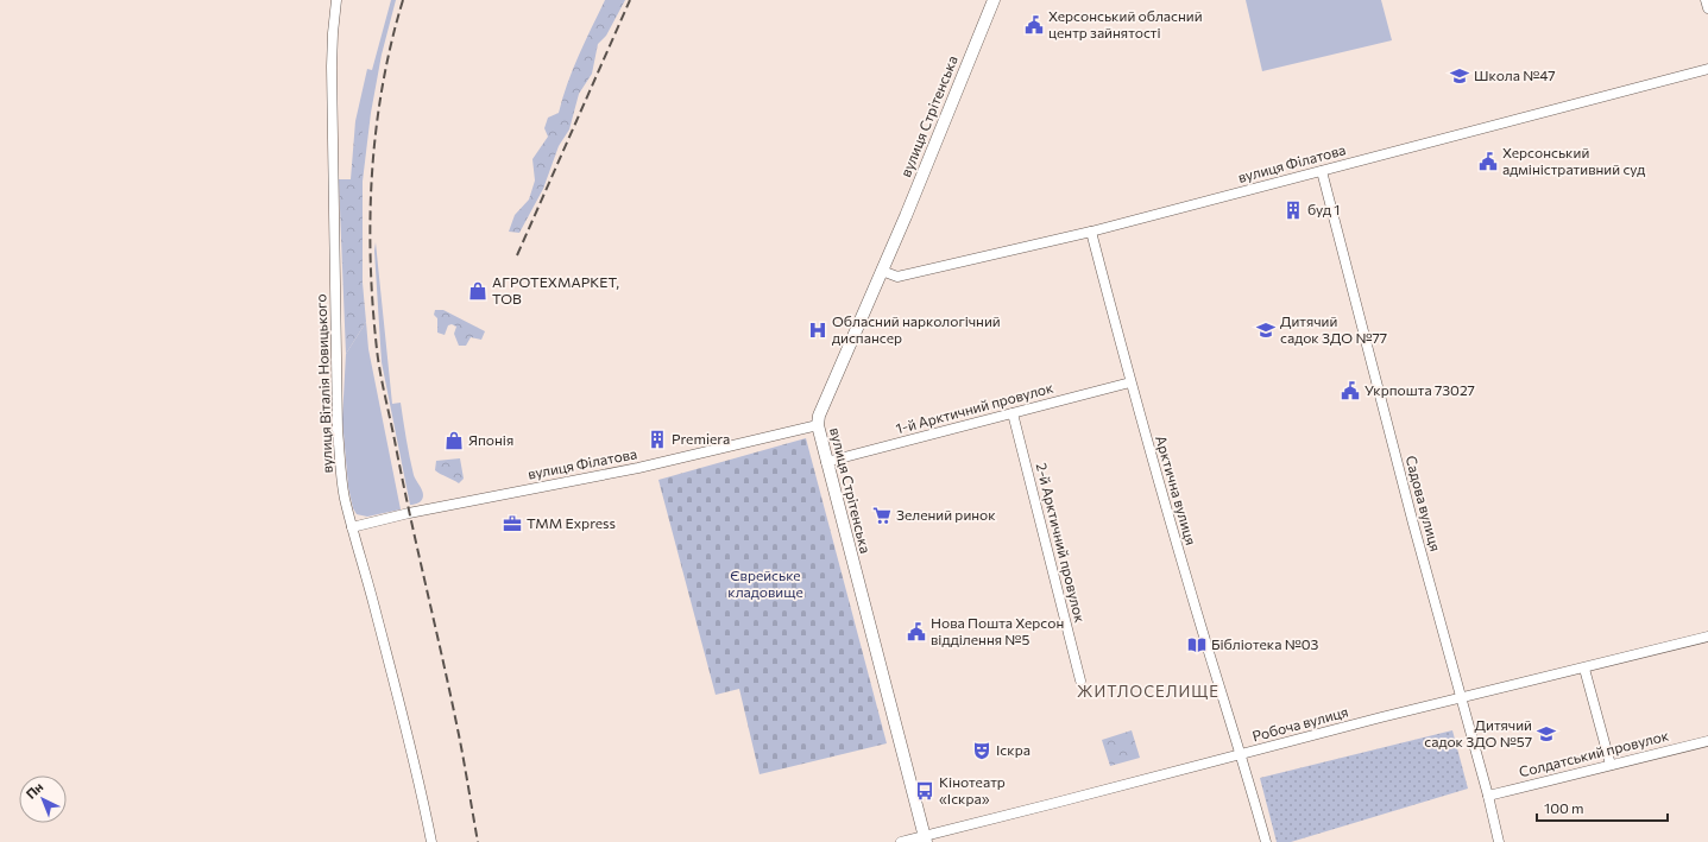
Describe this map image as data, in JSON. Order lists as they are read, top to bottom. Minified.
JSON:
{"streets":{"main road":["вулиця Стрітенська"],"street":["вулиця Філатова","вулиця Віталія Новицького","1-й Арктичний провулок","Арктична вулиця","Садова вулиця","2-й Арктичний провулок","Робоча вулиця","Солдатський провулок"]},"crossings":[["вулиця Стрітенська","вулиця Філатова"],["вулиця Стрітенська","1-й Арктичний провулок"],["вулиця Стрітенська","Робоча вулиця"],["вулиця Філатова","вулиця Віталія Новицького"],["вулиця Філатова","Арктична вулиця"],["вулиця Філатова","Садова вулиця"],["1-й Арктичний провулок","Арктична вулиця"],["1-й Арктичний провулок","2-й Арктичний провулок"],["Арктична вулиця","Робоча вулиця"],["Садова вулиця","Робоча вулиця"],["Садова вулиця","Солдатський провулок"]],"districts":["ЖИТЛОСЕЛИЩЕ"],"parks":["Єврейське кладовище"],"places":{"public building":["Херсонський обласний центр зайнятості","Херсонський адміністративний суд","Укрпошта 73027","Нова Пошта Херсон відділення №5"],"school or university":["Школа №47","Дитячий садок ЗДО №77","Дитячий садок ЗДО №57"],"building":["буд 1","Premiera"],"shop":["АГРОТЕХМАРКЕТ, ТОВ","Японія"],"hospital":["Обласний наркологічний диспансер"],"supermarket":["Зелений ринок"],"office":["TMM Express"],"library":["Бібліотека №03"],"theatre":["Іскра"],"bus stop":["Кінотеатр «Іскра»"]},"scale_bar":"100 m","north":"top left"}
